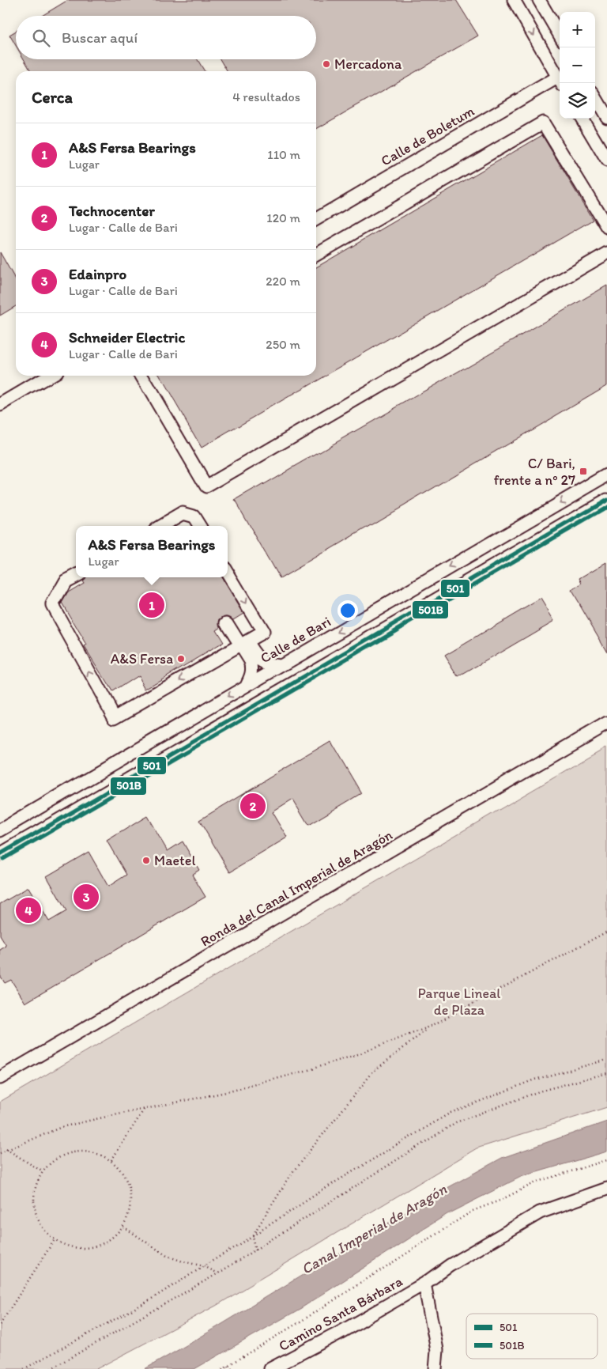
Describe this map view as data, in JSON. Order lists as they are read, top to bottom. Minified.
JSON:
{"streets":{"street":["Calle de Boletum","Calle de Bari","Ronda del Canal Imperial de Aragón","Camino Santa Bárbara"]},"water":["Canal Imperial de Aragón"],"parks":["Parque Lineal de Plaza"],"places":{"other":["Mercadona","A&S Fersa","Maetel"],"transit":["C/ Bari, frente a nº 27"]},"lines":["transit line 501","transit line 501B"],"legend":["501","501B"],"page":{"map_buttons":["+","−"],"search":"Buscar aquí","heading":["Cerca","4 resultados"],"list":[{"mark":"1","name":"A&S Fersa Bearings","note":"Lugar","value":"110 m"},{"mark":"2","name":"Technocenter","note":"Lugar · Calle de Bari","value":"120 m"},{"mark":"3","name":"Edainpro","note":"Lugar · Calle de Bari","value":"220 m"},{"mark":"4","name":"Schneider Electric","note":"Lugar · Calle de Bari","value":"250 m"}],"popup":["A&S Fersa Bearings","Lugar"],"pins":["1","2","3","4"]}}
